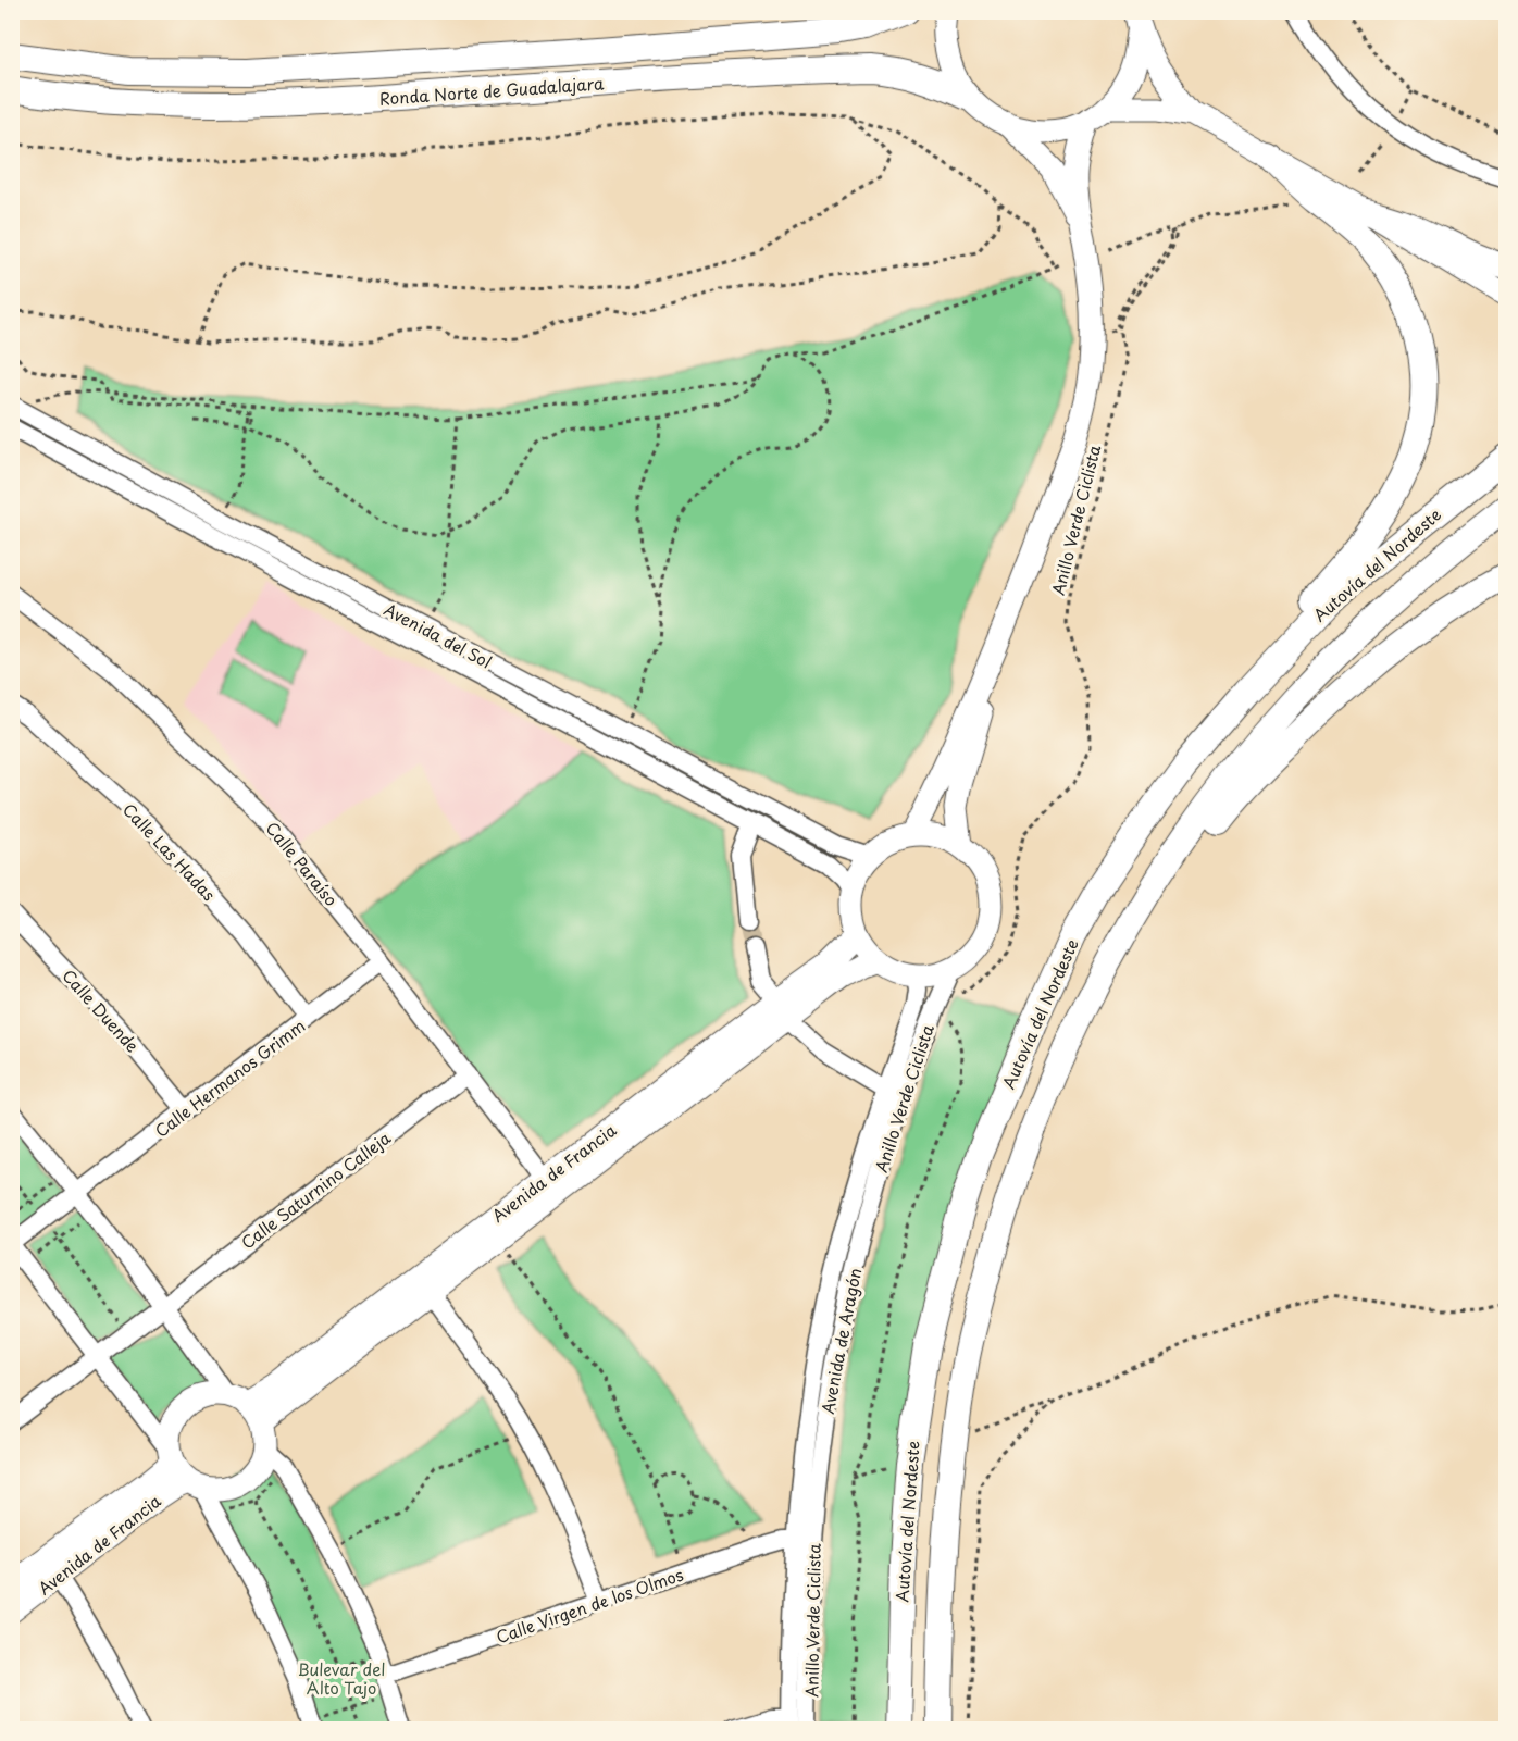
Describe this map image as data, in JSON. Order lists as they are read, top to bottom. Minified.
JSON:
{"streets":{"highway":["Ronda Norte de Guadalajara","Autovía del Nordeste"],"main road":["Avenida de Francia"],"street":["Avenida del Sol","Calle Las Hadas","Calle Paraíso","Calle Duende","Calle Hermanos Grimm","Calle Saturnino Calleja","Avenida de Aragón","Calle Virgen de los Olmos"],"path":["Anillo Verde Ciclista"]},"crossings":[["Avenida del Sol","Avenida de Francia"],["Avenida del Sol","Avenida de Aragón"],["Calle Las Hadas","Calle Hermanos Grimm"],["Calle Paraíso","Calle Hermanos Grimm"],["Calle Paraíso","Avenida de Francia"],["Calle Paraíso","Calle Saturnino Calleja"],["Calle Duende","Calle Hermanos Grimm"],["Avenida de Francia","Avenida de Aragón"],["Avenida de Aragón","Calle Virgen de los Olmos"]],"parks":["Bulevar del Alto Tajo"]}
